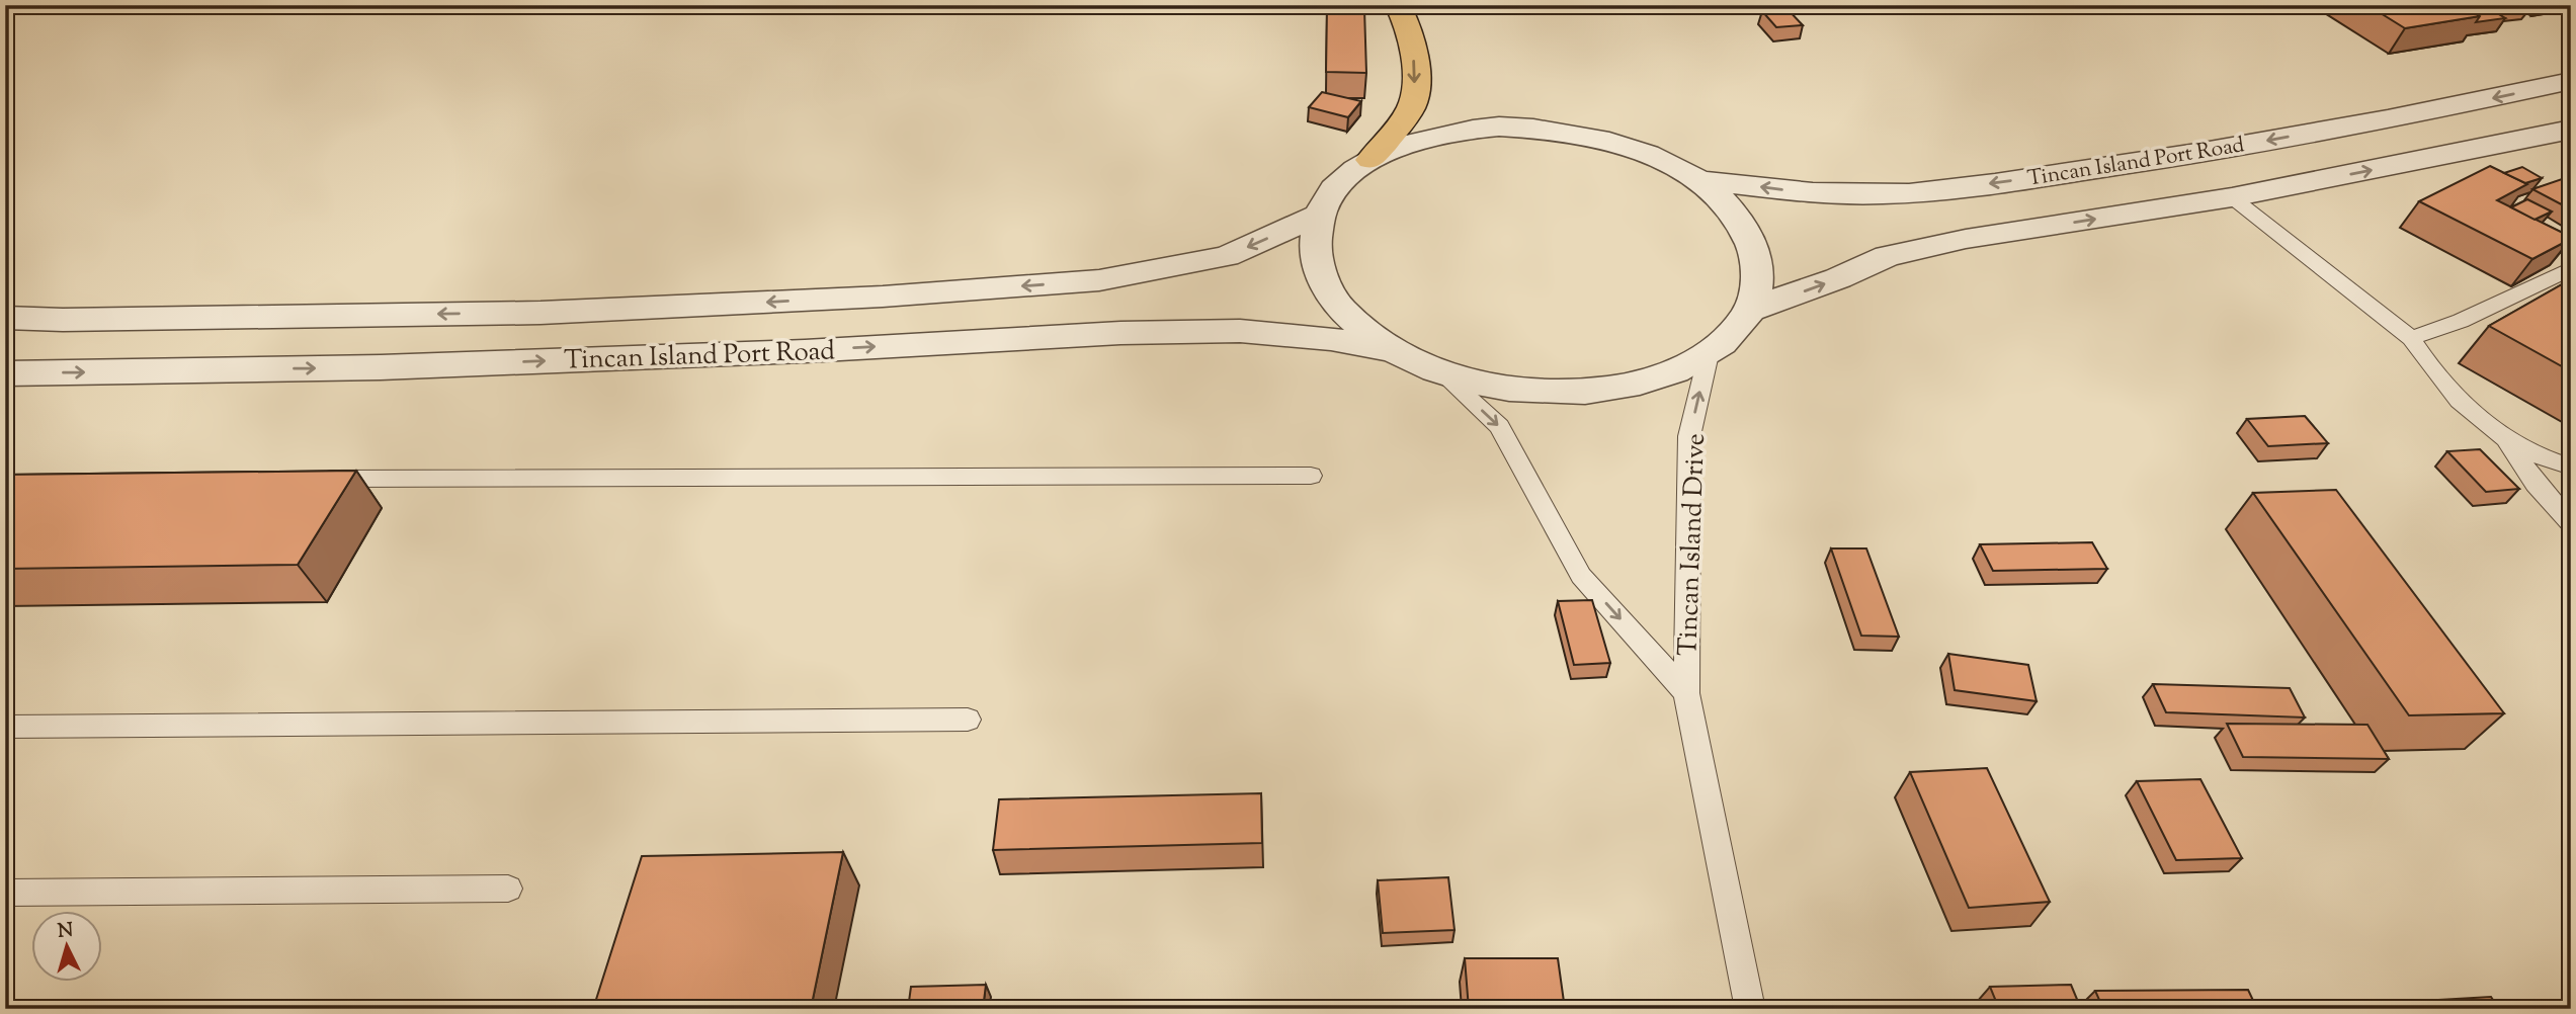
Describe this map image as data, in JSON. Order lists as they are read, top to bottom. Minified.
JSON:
{"streets":{"street":["Tincan Island Port Road"],"lane":["Tincan Island Drive"]},"north":"top"}
